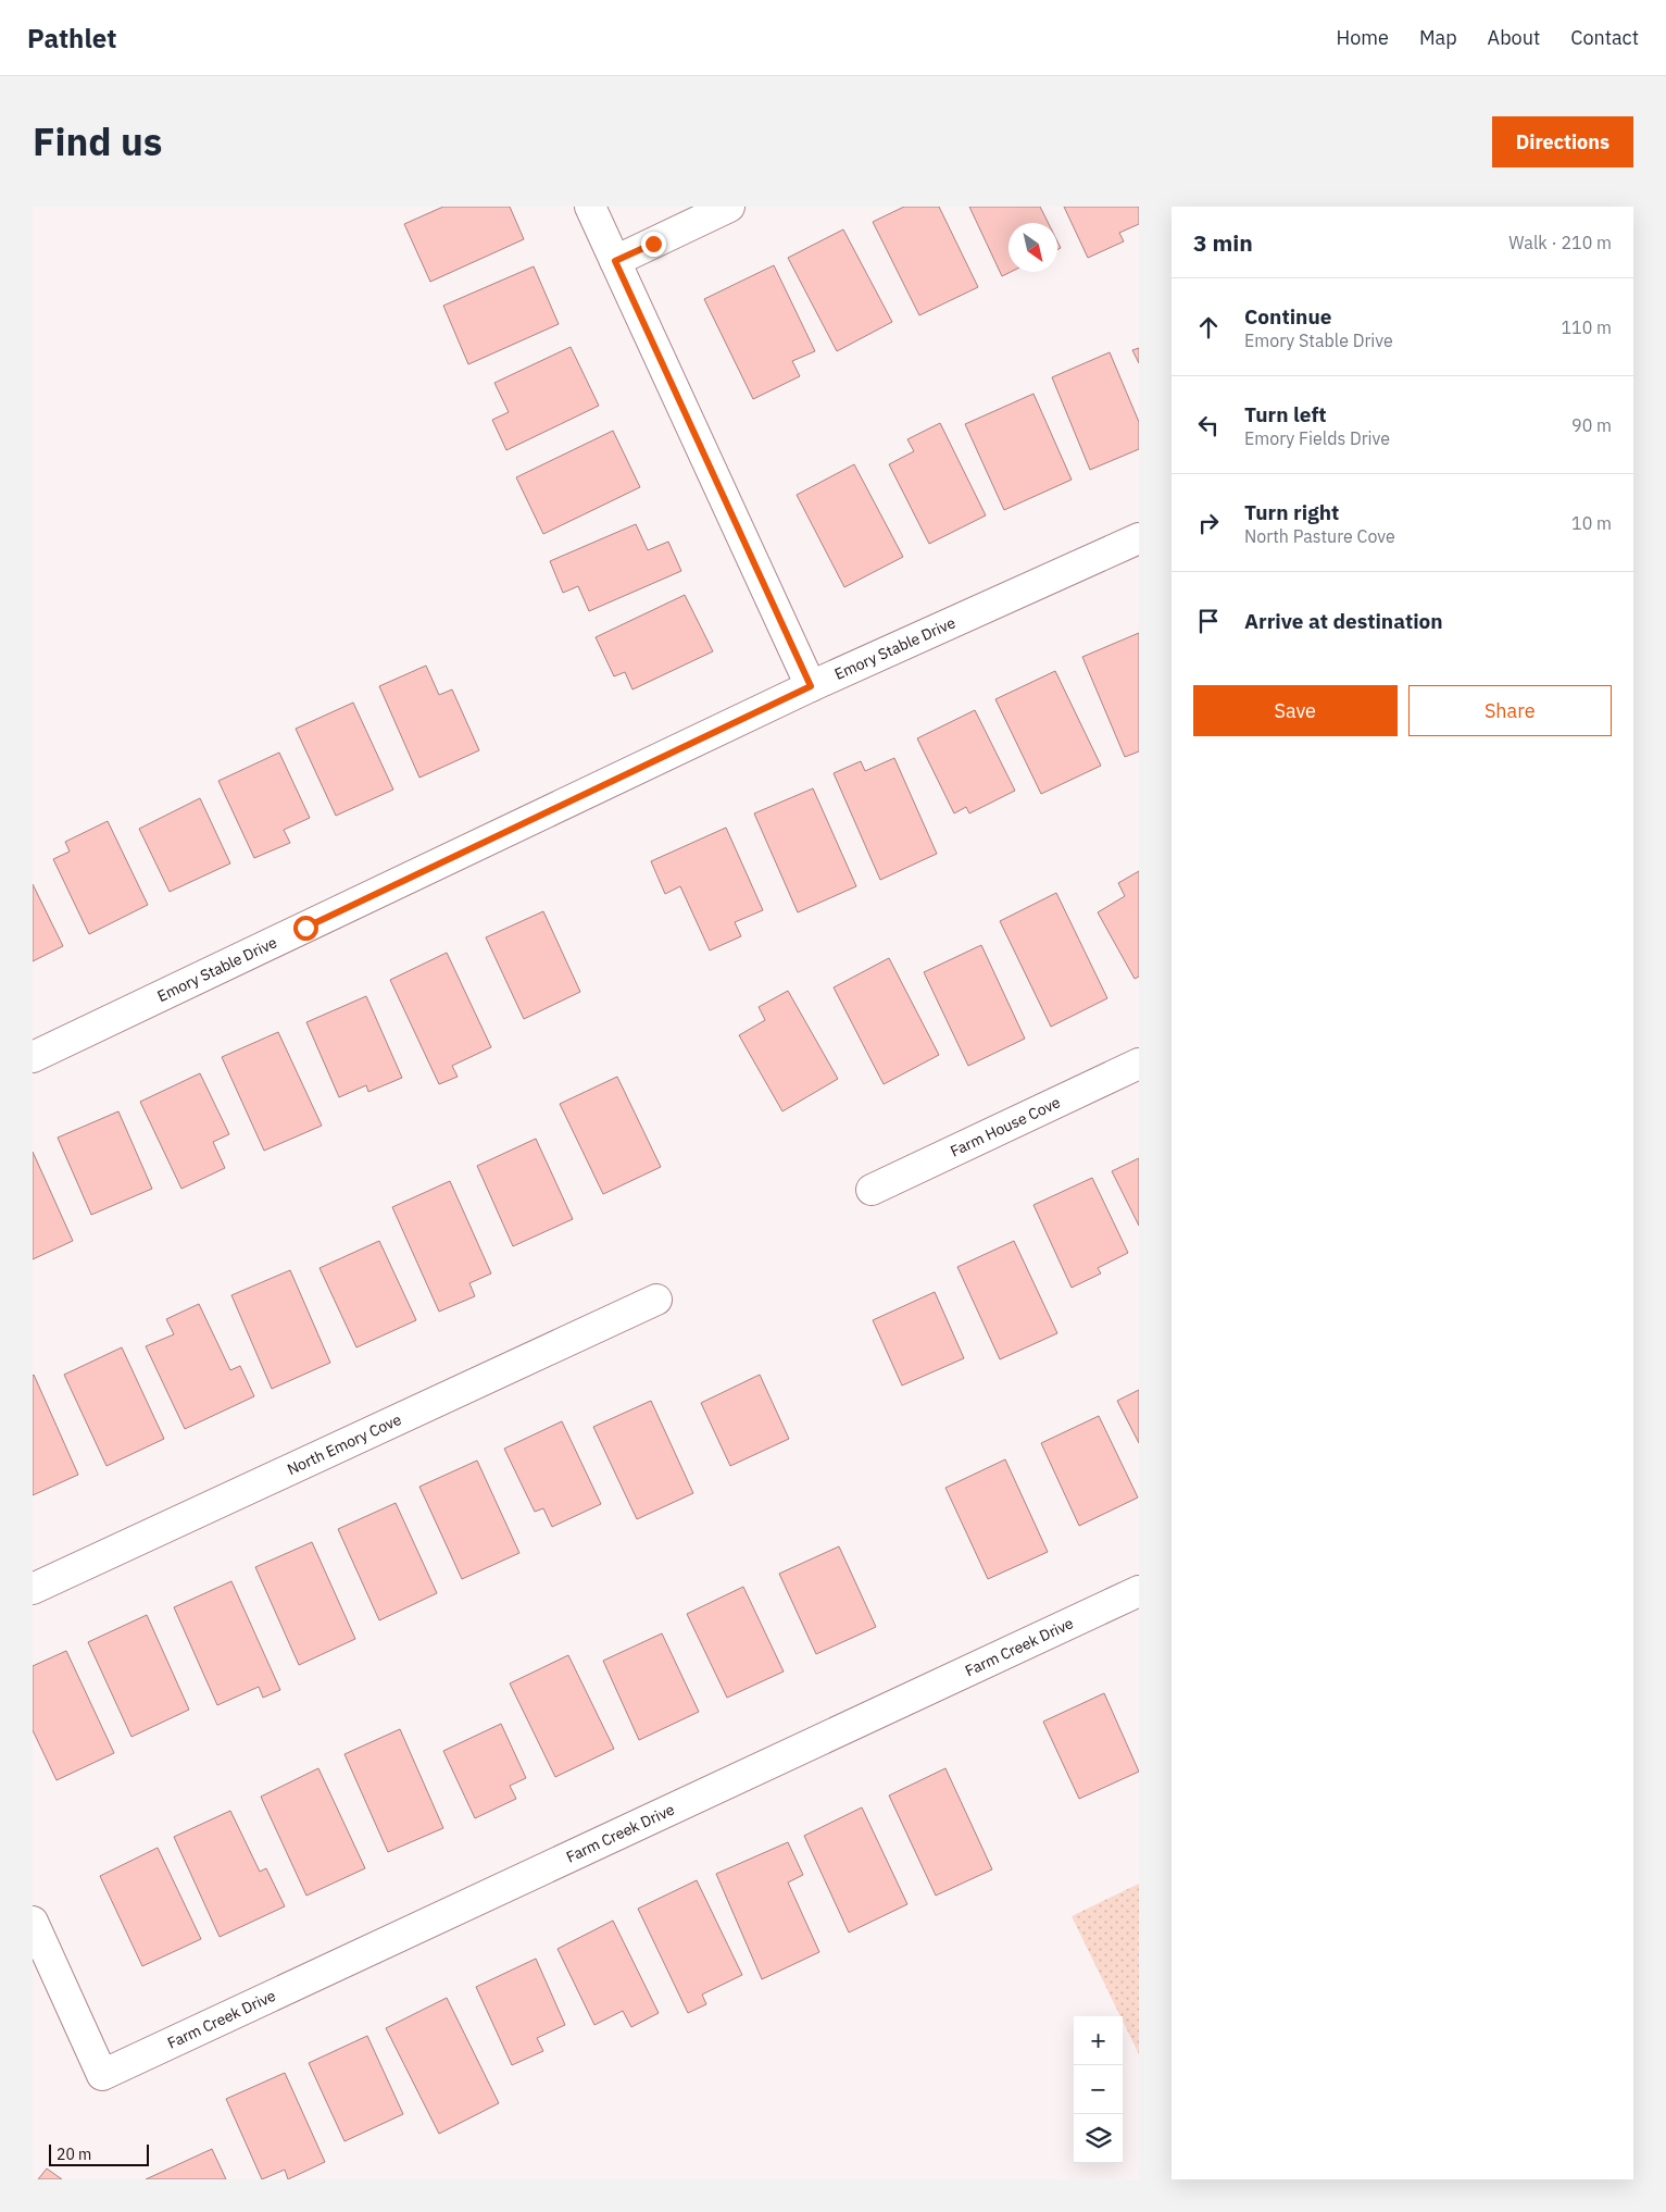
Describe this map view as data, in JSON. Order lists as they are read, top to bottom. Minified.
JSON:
{"streets":{"street":["Emory Stable Drive","Farm House Cove","North Emory Cove","Farm Creek Drive"]},"scale_bar":"20 m","north":"bottom right","page":{"header":"Pathlet","nav":["Home","Map","About","Contact"],"title":"Find us","buttons":["Directions",["Save","Share"]],"heading":["3 min","Walk · 210 m"],"list":[["Continue","Emory Stable Drive","110 m"],["Turn left","Emory Fields Drive","90 m"],["Turn right","North Pasture Cove","10 m"],"Arrive at destination"],"map_buttons":["+","−"],"scale":"20 m"}}
